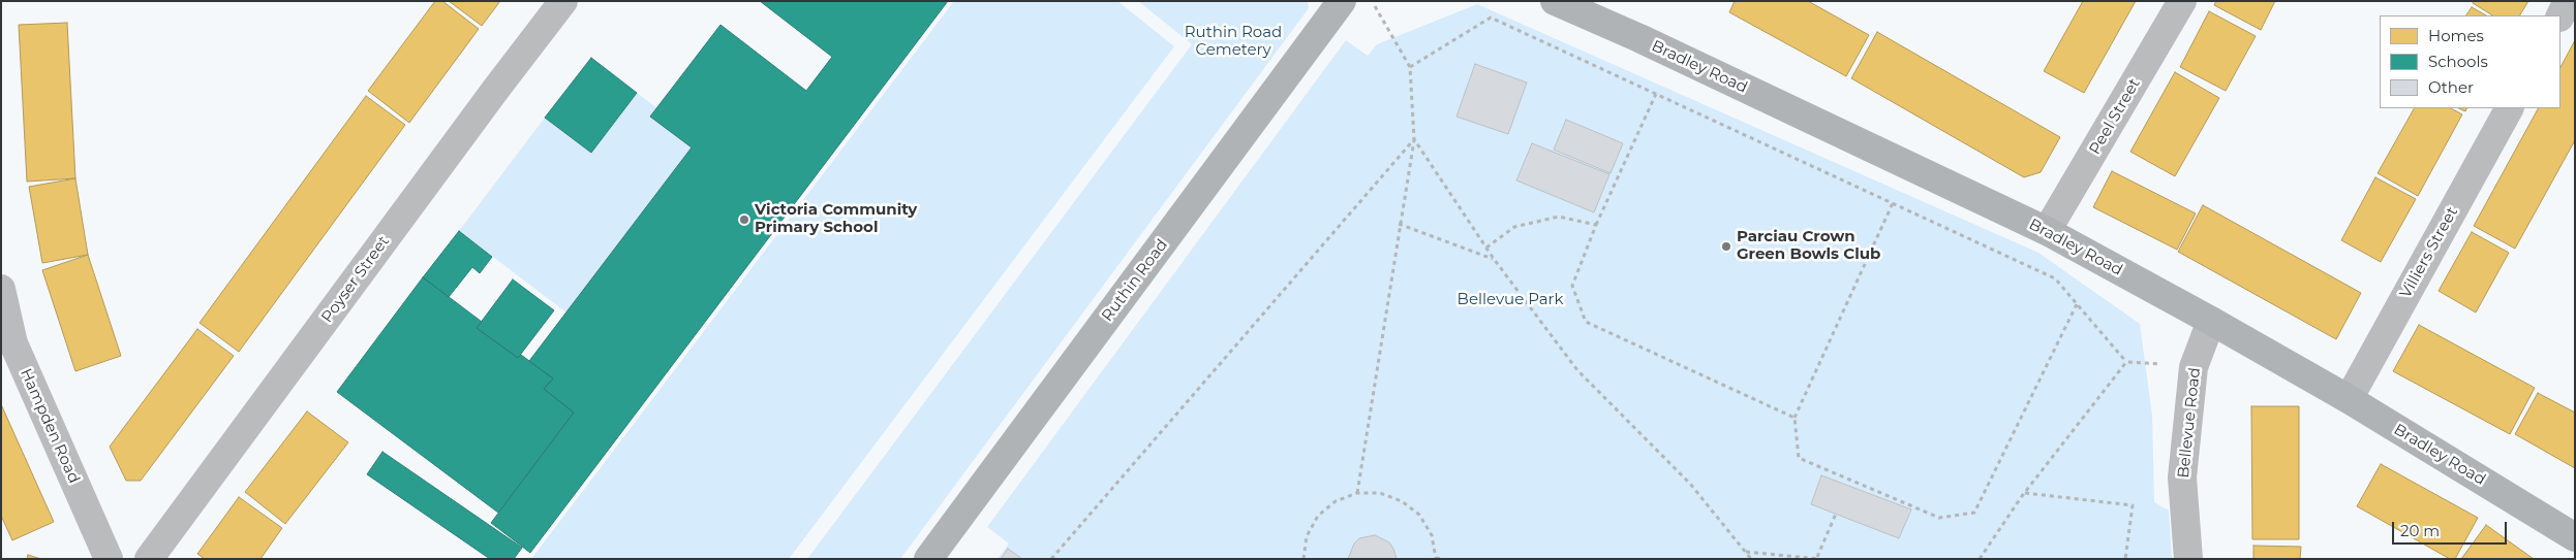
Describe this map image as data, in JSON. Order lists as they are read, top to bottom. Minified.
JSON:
{"streets":{"main road":["Bradley Road","Ruthin Road"],"street":["Peel Street","Villiers Street","Poyser Street","Bellevue Road","Hampden Road"]},"crossings":[["Bradley Road","Peel Street"],["Bradley Road","Villiers Street"],["Bradley Road","Bellevue Road"]],"parks":["Ruthin Road Cemetery","Bellevue Park"],"places":["Victoria Community Primary School","Parciau Crown Green Bowls Club"],"legend":["Homes","Schools","Other"],"scale_bar":"20 m"}
